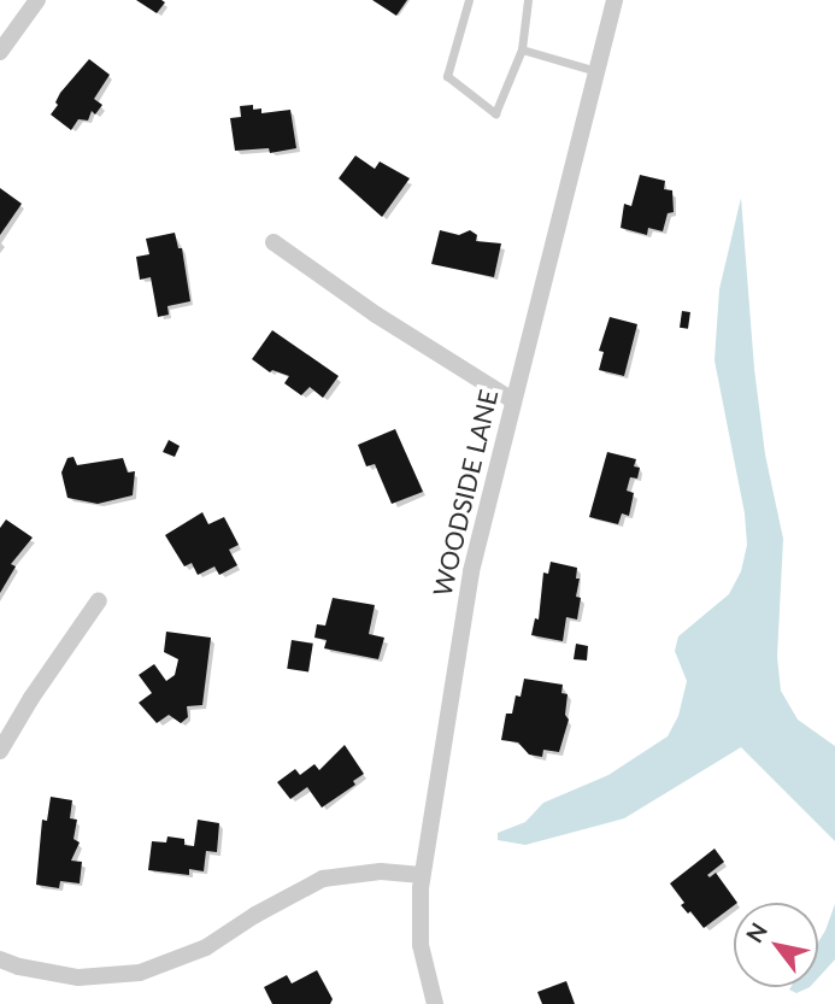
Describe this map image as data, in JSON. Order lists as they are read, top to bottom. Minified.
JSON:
{"streets":{"street":["WOODSIDE LANE"]},"north":"top left"}
